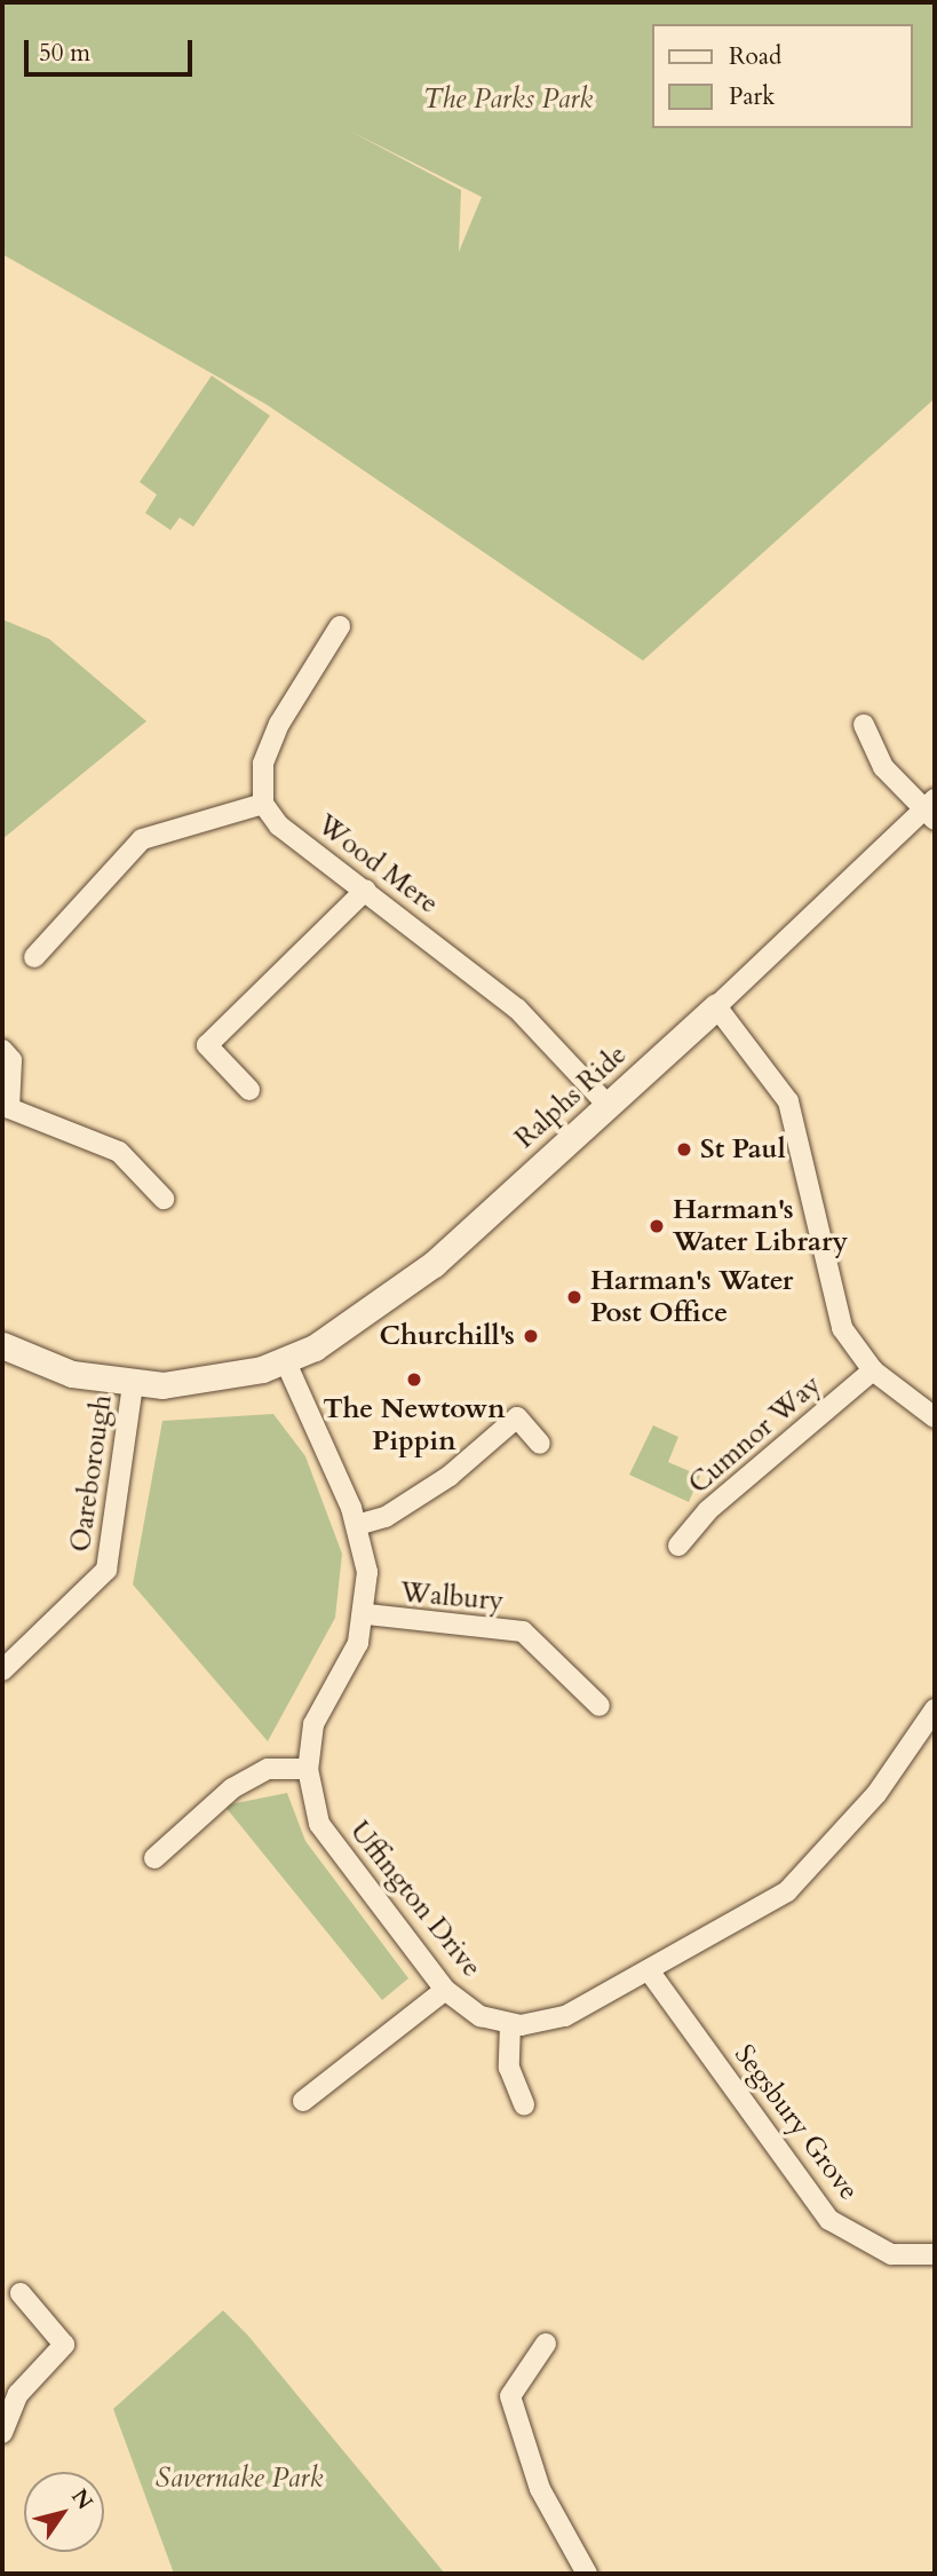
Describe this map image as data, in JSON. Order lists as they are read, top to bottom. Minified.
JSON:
{"streets":{"street":["Wood Mere","Ralphs Ride","Cumnor Way","Oareborough","Walbury","Uffington Drive","Segsbury Grove"]},"crossings":[["Wood Mere","Ralphs Ride"],["Ralphs Ride","Oareborough"],["Walbury","Uffington Drive"],["Uffington Drive","Segsbury Grove"]],"parks":["The Parks Park","Savernake Park"],"places":["St Paul","Harman's Water Library","Harman's Water Post Office","Churchill's","The Newtown Pippin"],"legend":["Road","Park"],"scale_bar":"50 m","north":"top right"}
